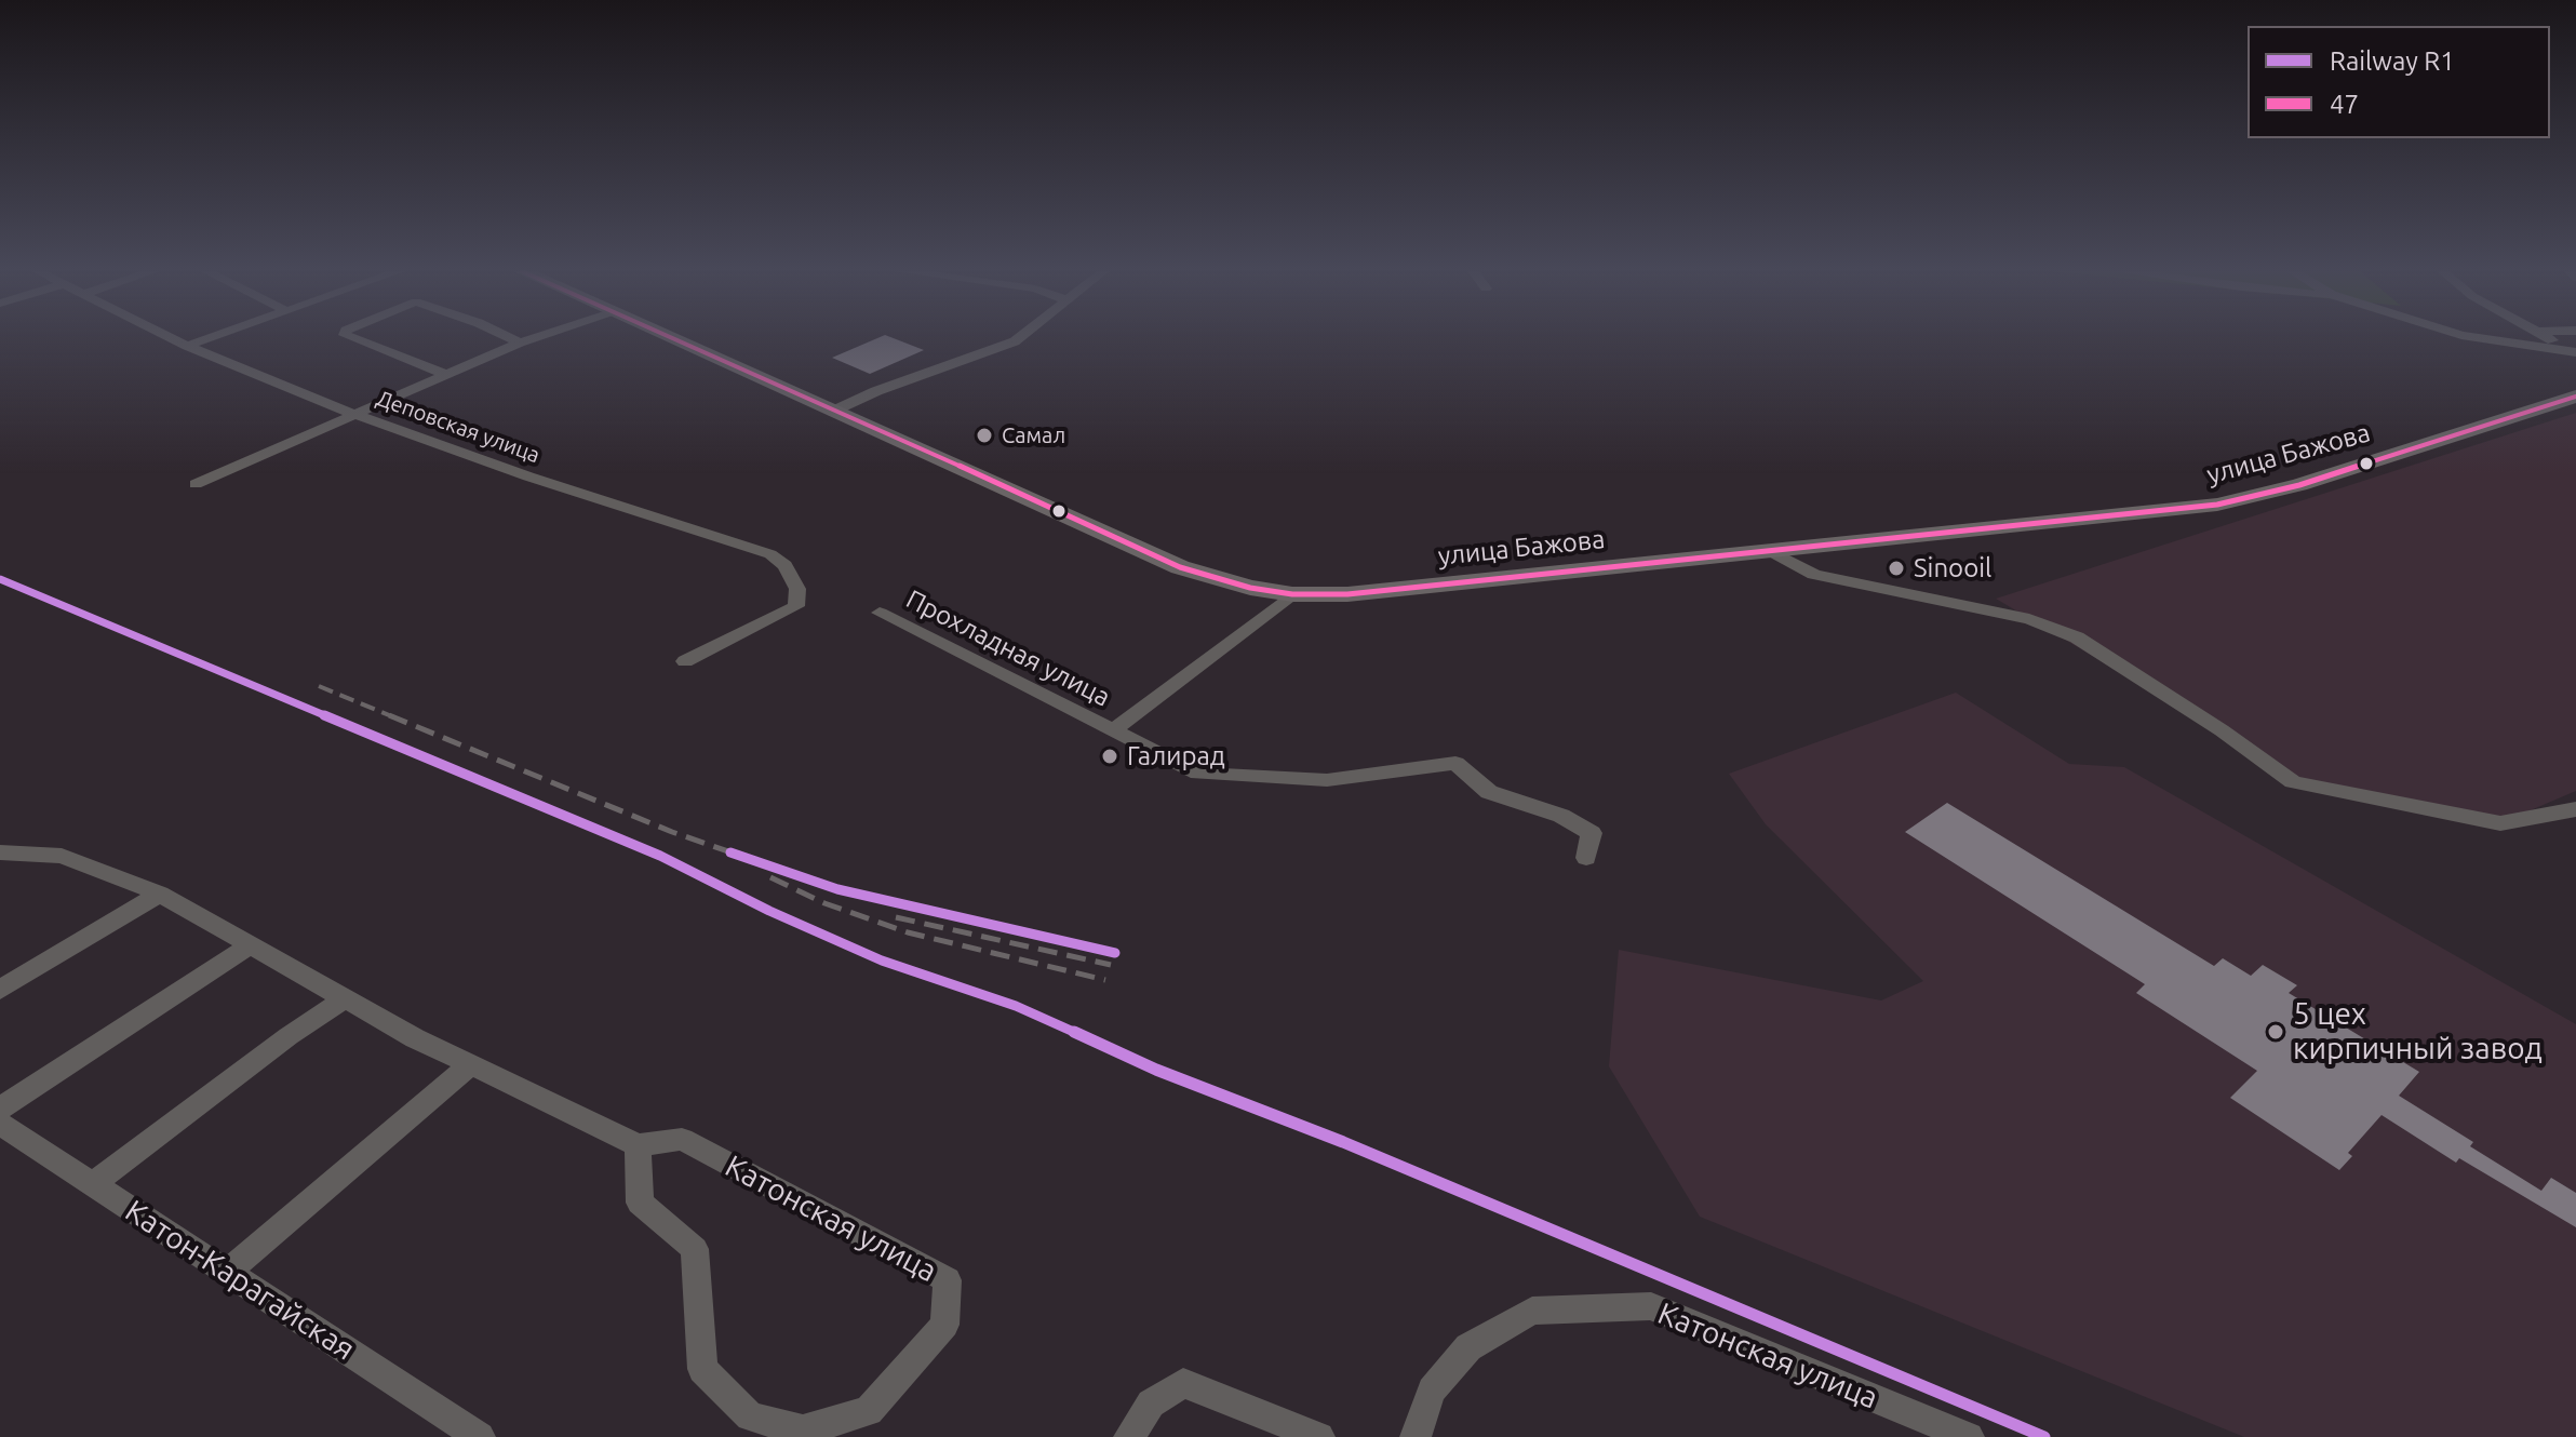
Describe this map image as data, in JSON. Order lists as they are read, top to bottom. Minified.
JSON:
{"streets":{"highway":["улица Бажова"],"street":["Деповская улица","Прохладная улица","Катонская улица","Катон-Карагайская"]},"crossings":[["улица Бажова","Прохладная улица"]],"places":["Самал","Sinooil","Галирад","5 цех кирпичный завод"],"lines":["transit line 47","rail line R1"],"legend":["Railway R1","47"]}
